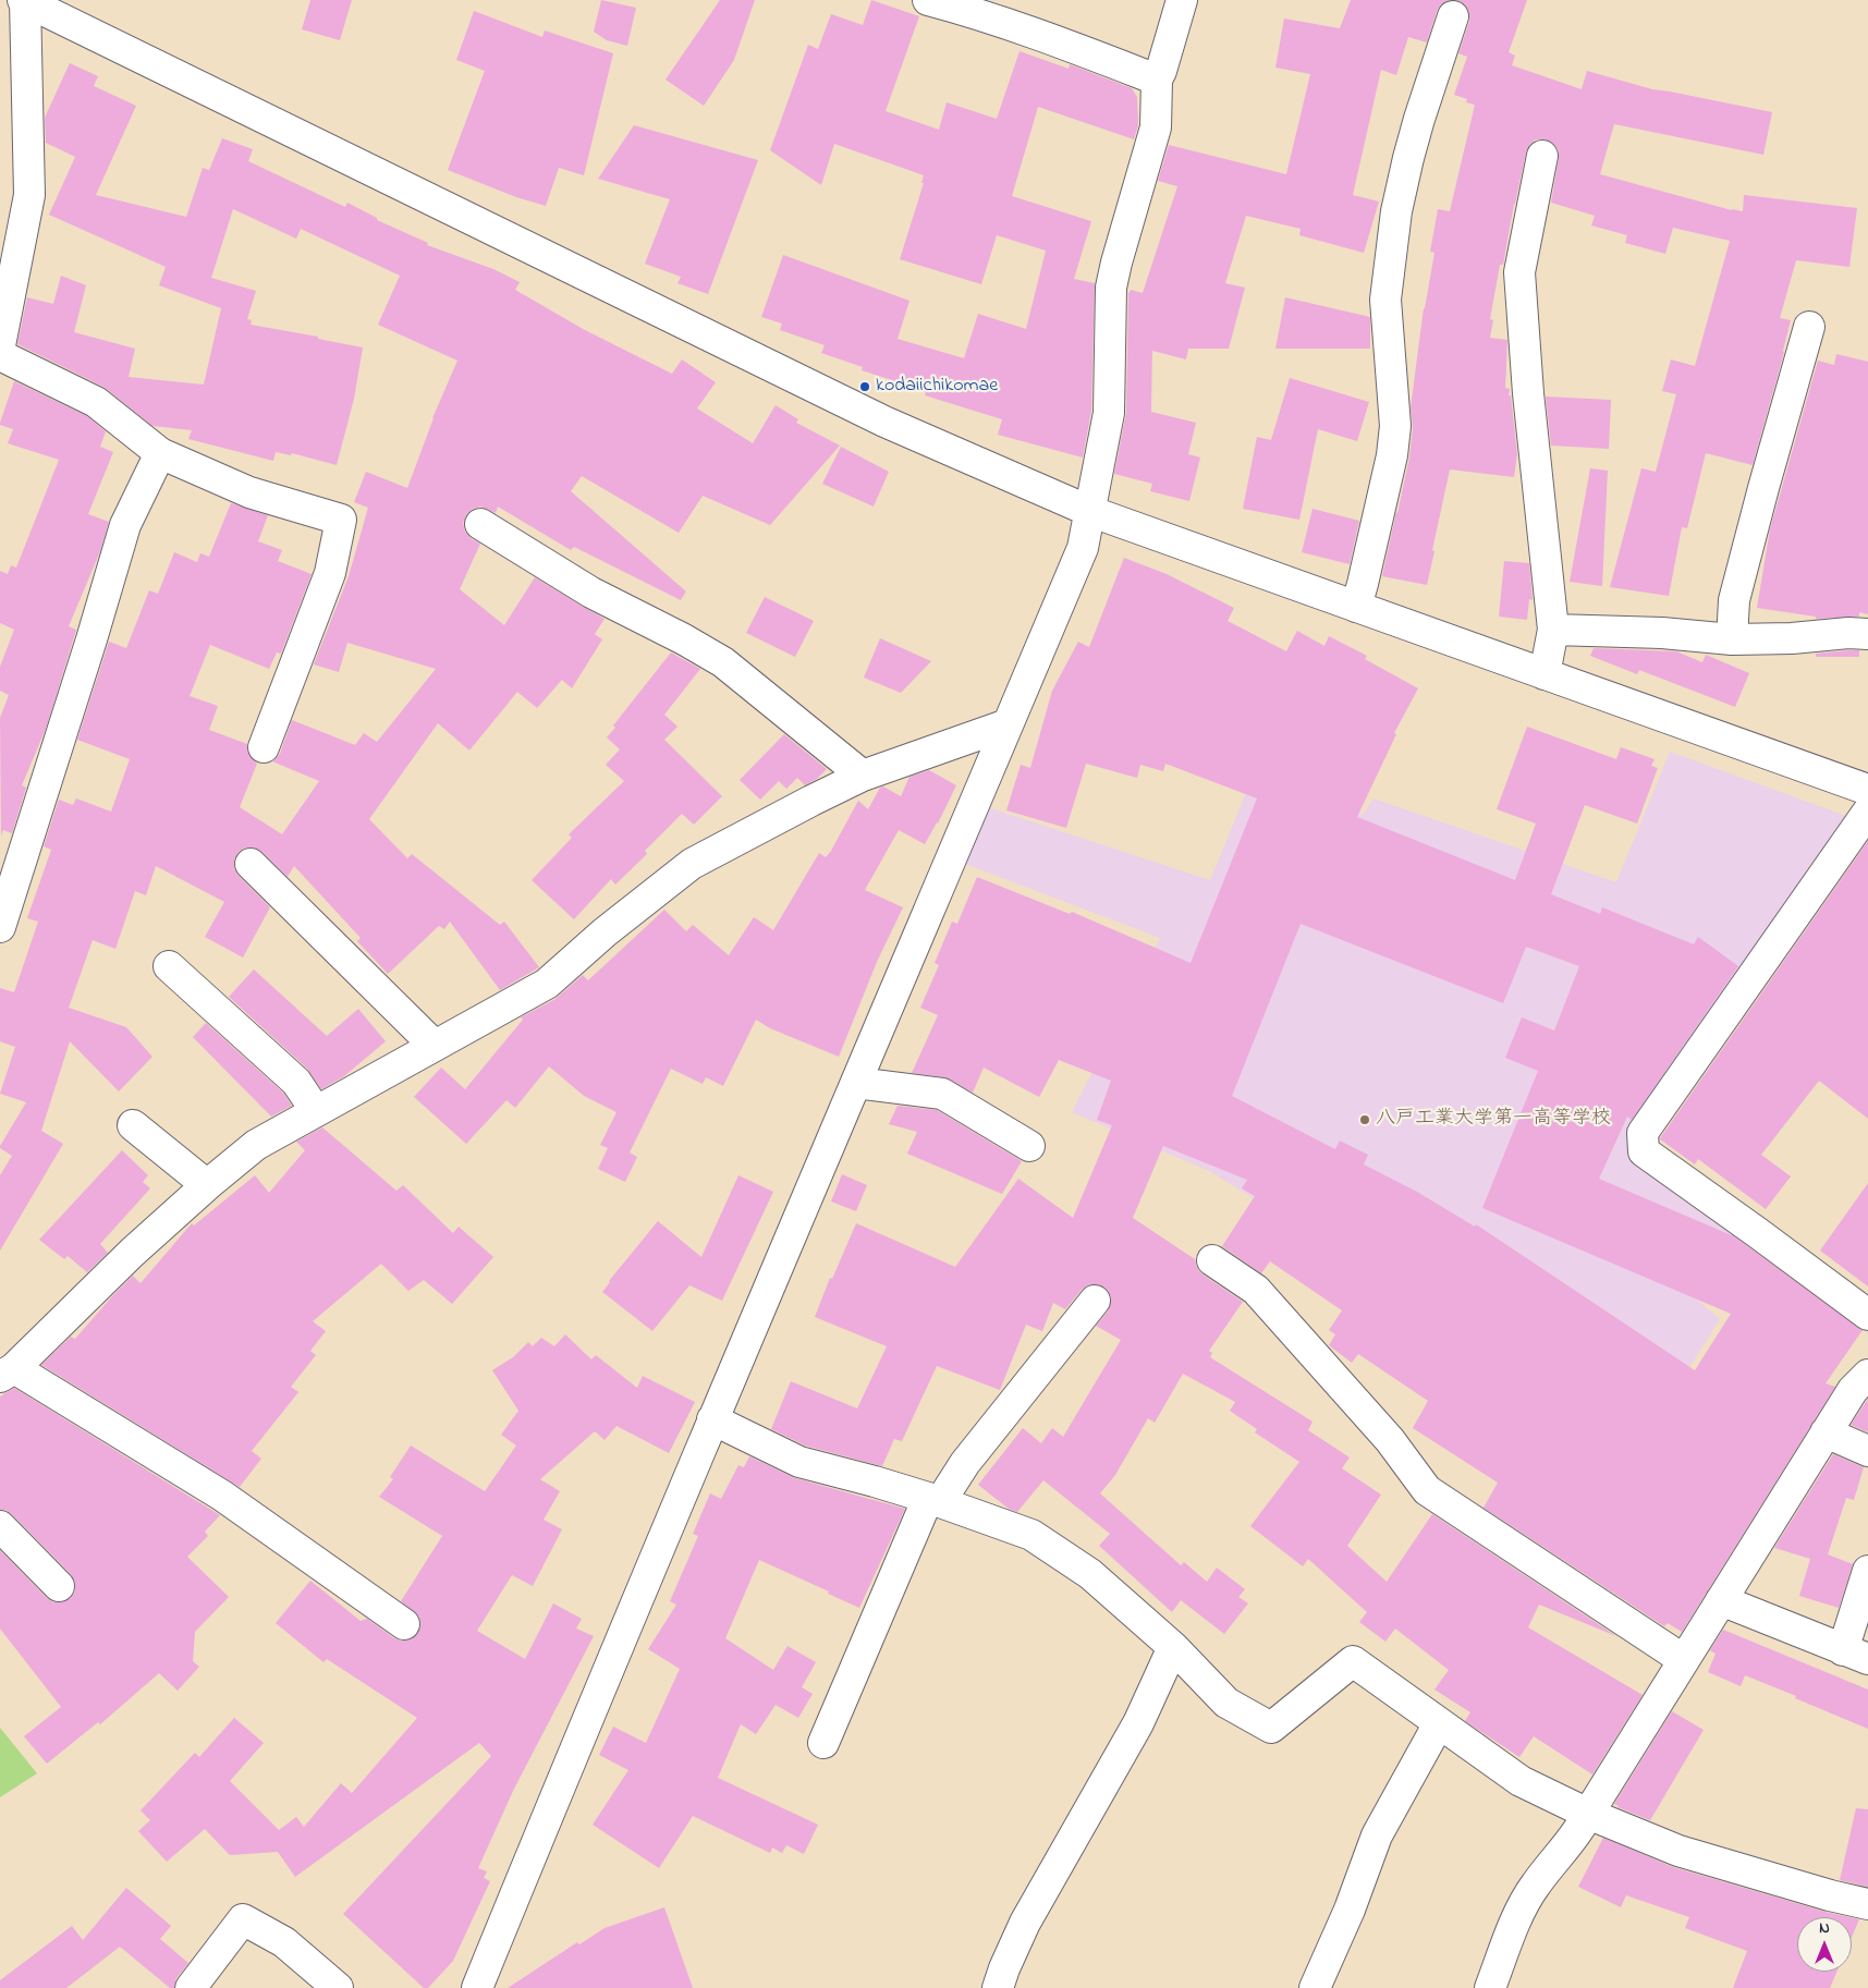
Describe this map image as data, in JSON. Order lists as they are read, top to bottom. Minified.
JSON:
{"places":["kodaiichikomae","八戸工業大学第一高等学校"],"north":"top"}
